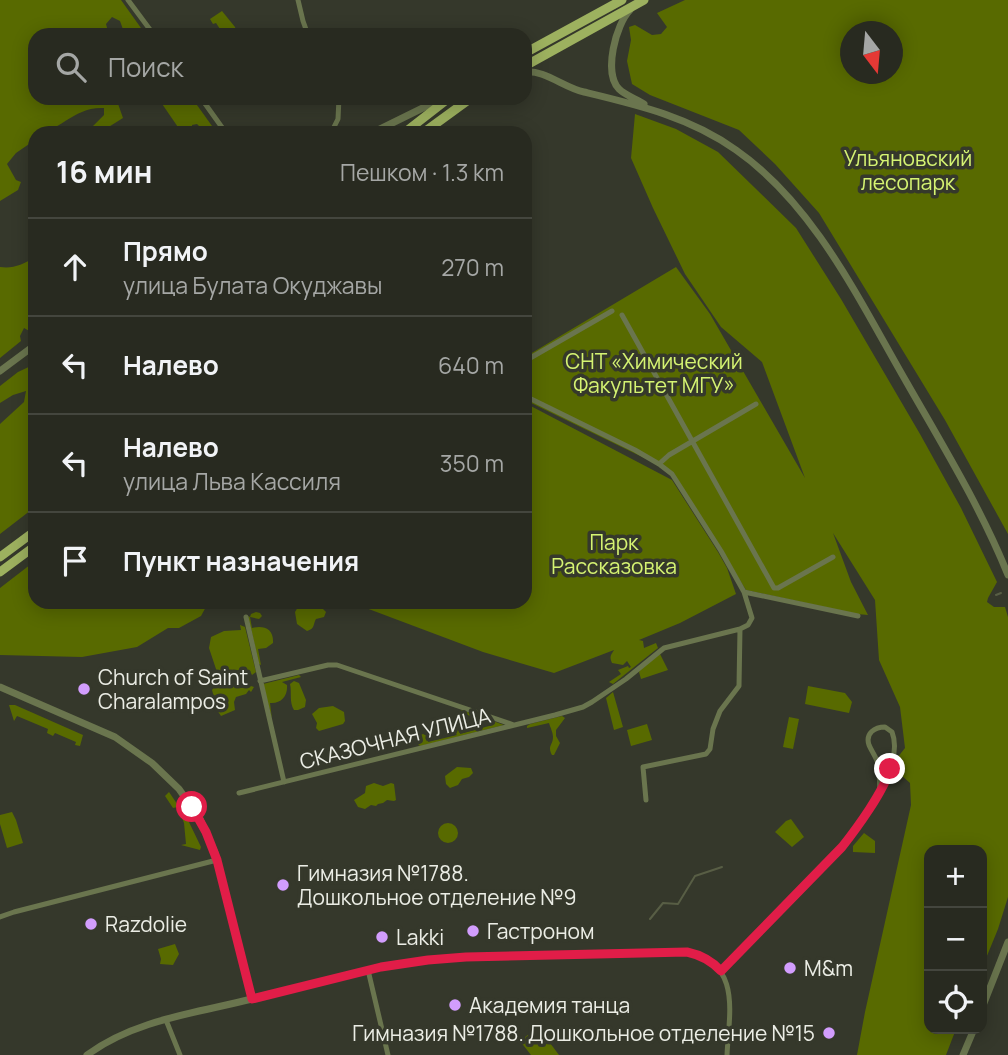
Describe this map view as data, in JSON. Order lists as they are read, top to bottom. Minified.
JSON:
{"streets":{"street":["СКАЗОЧНАЯ УЛИЦА"]},"parks":["Ульяновский лесопарк","СНТ «Химический Факультет МГУ»","Парк Рассказовка"],"places":["Church of Saint Charalampos","Гимназия №1788. Дошкольное отделение №9","Razdolie","Гастроном","Lakki","M&m","Академия танца","Гимназия №1788. Дошкольное отделение №15"],"north":"bottom","page":{"search":"Поиск","heading":["16 мин","Пешком · 1.3 km"],"list":[["Прямо","улица Булата Окуджавы","270 m"],["Налево","640 m"],["Налево","улица Льва Кассиля","350 m"],"Пункт назначения"],"map_buttons":["+","−"]}}
